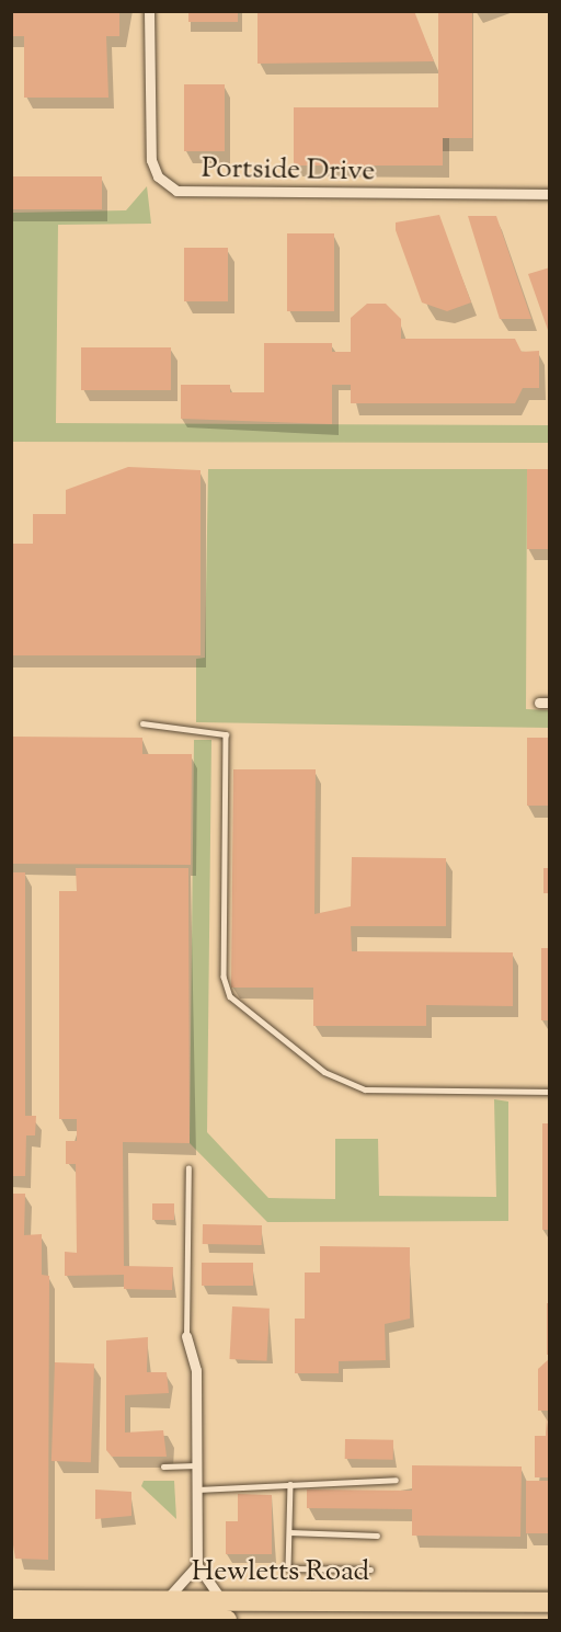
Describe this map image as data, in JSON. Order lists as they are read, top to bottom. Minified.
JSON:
{"streets":{"highway":["Hewletts Road"],"street":["Portside Drive"]}}
